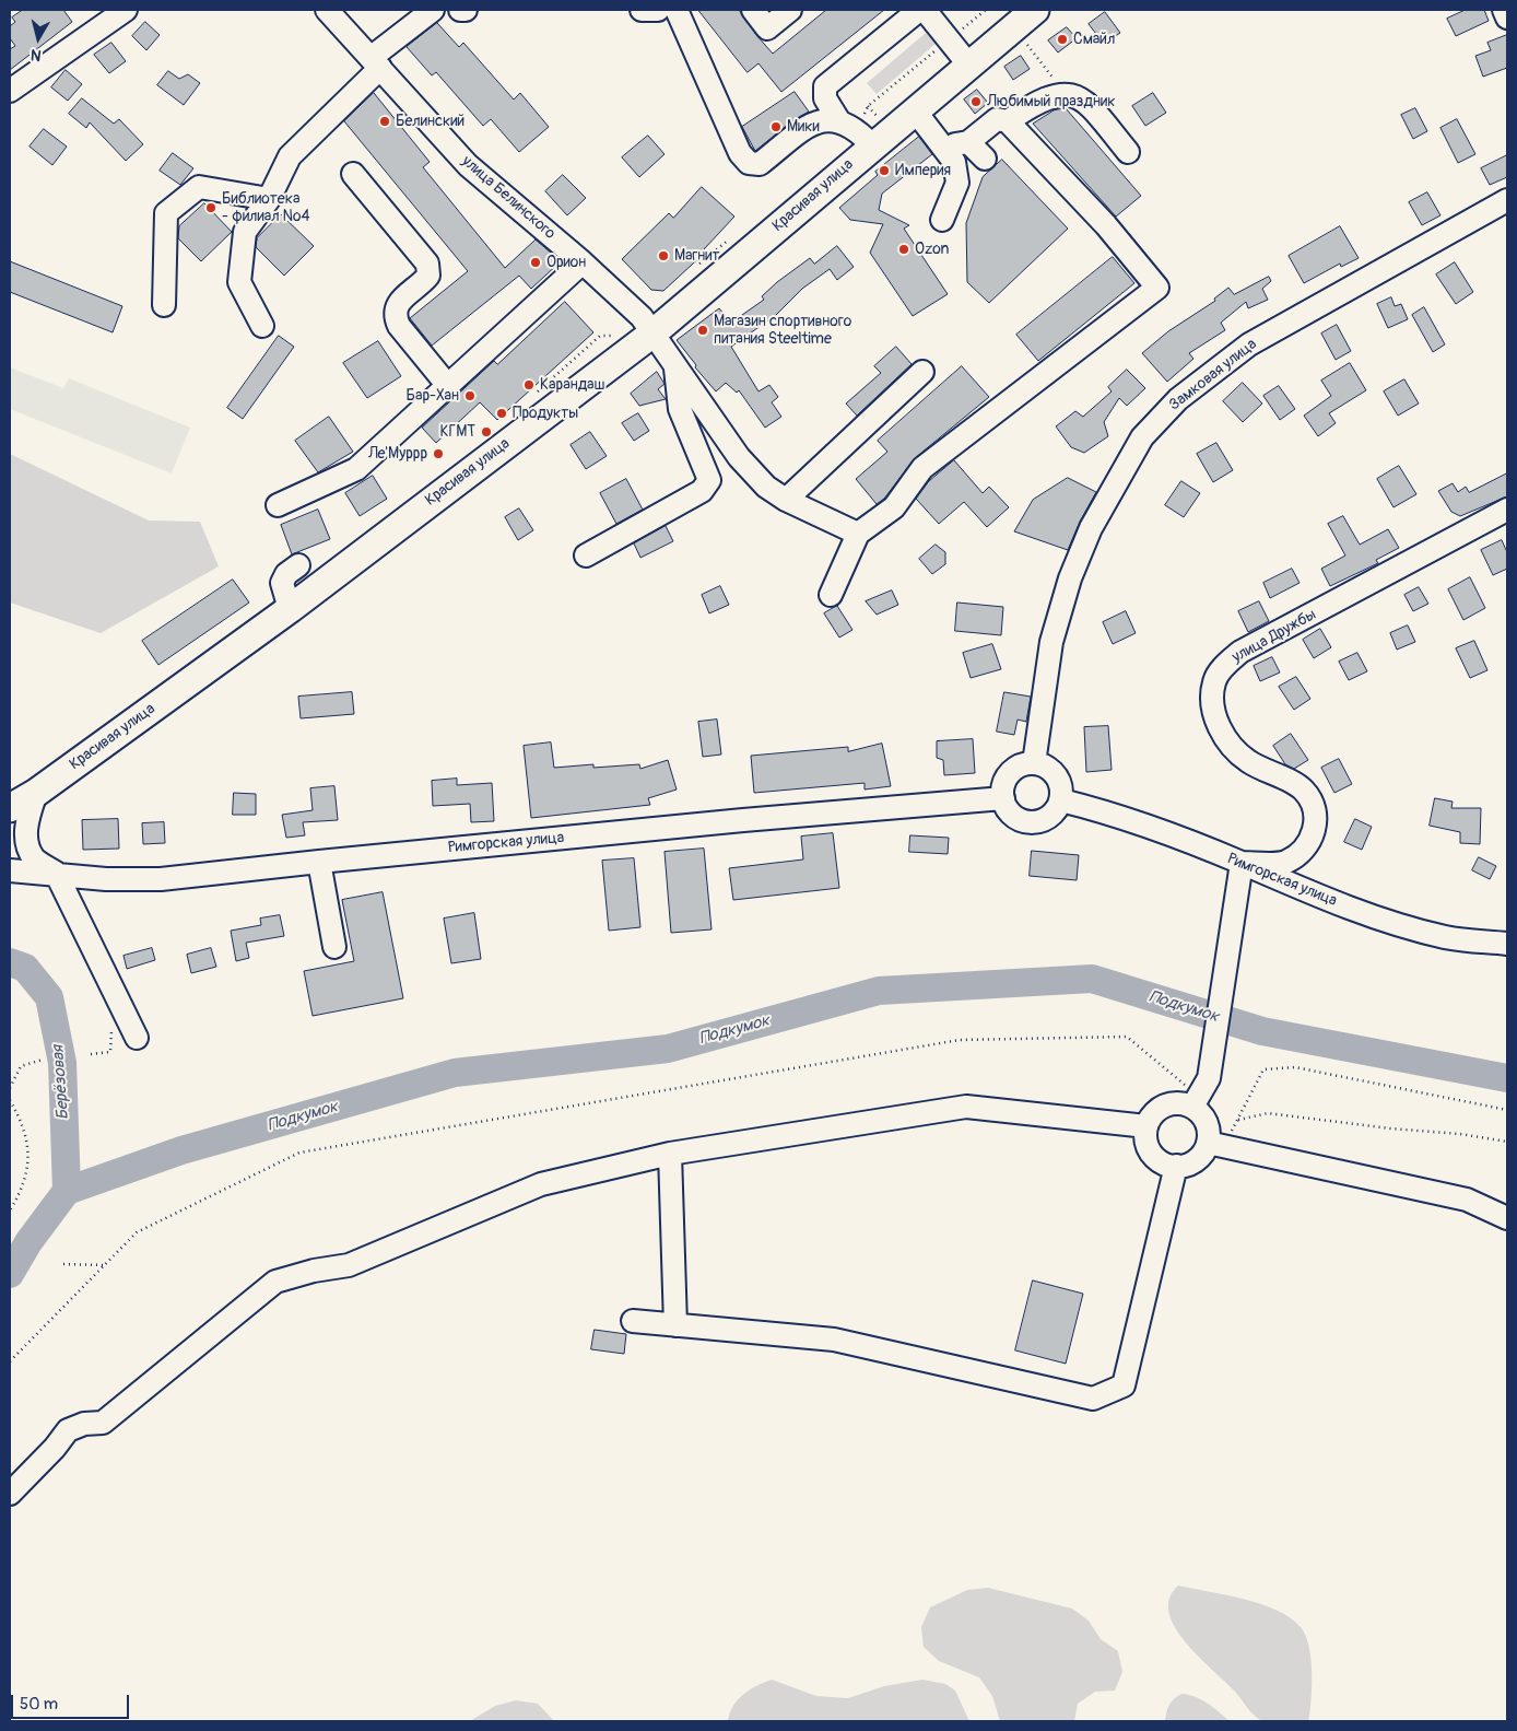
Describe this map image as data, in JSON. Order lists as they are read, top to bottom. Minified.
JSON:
{"streets":{"main road":["Красивая улица"],"street":["улица Белинского","Замковая улица","улица Дружбы","Римгорская улица"]},"crossings":[["Красивая улица","улица Белинского"],["Замковая улица","Римгорская улица"],["улица Дружбы","Римгорская улица"]],"water":["Подкумок","Берёзовая"],"places":["Смайл","Любимый праздник","Белинский","Мики","Империя","Библиотека - филиал №4","Ozon","Магнит","Орион","Магазин спортивного питания Steeltime","Карандаш","Бар-Хан","Продукты","КГМТ","Ле'Муррр"],"scale_bar":"50 m","north":"bottom"}
